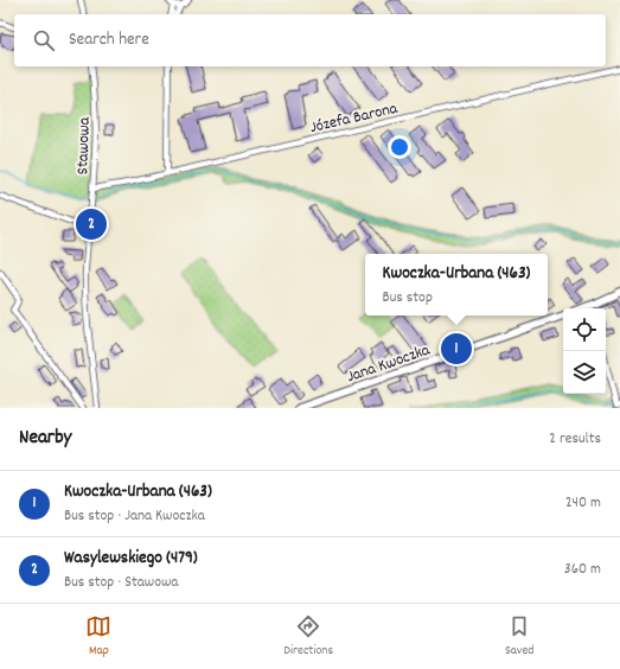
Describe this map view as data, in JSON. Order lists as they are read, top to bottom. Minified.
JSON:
{"streets":{"street":["Józefa Barona","Stawowa","Jana Kwoczka"]},"crossings":[["Józefa Barona","Stawowa"]],"page":{"search":"Search here","pins":["2","1"],"popup":["Kwoczka-Urbana (463)","Bus stop"],"heading":["Nearby","2 results"],"list":[{"mark":"1","name":"Kwoczka-Urbana (463)","note":"Bus stop · Jana Kwoczka","value":"240 m"},{"mark":"2","name":"Wasylewskiego (479)","note":"Bus stop · Stawowa","value":"360 m"}],"nav":["Map","Directions","Saved"]}}
